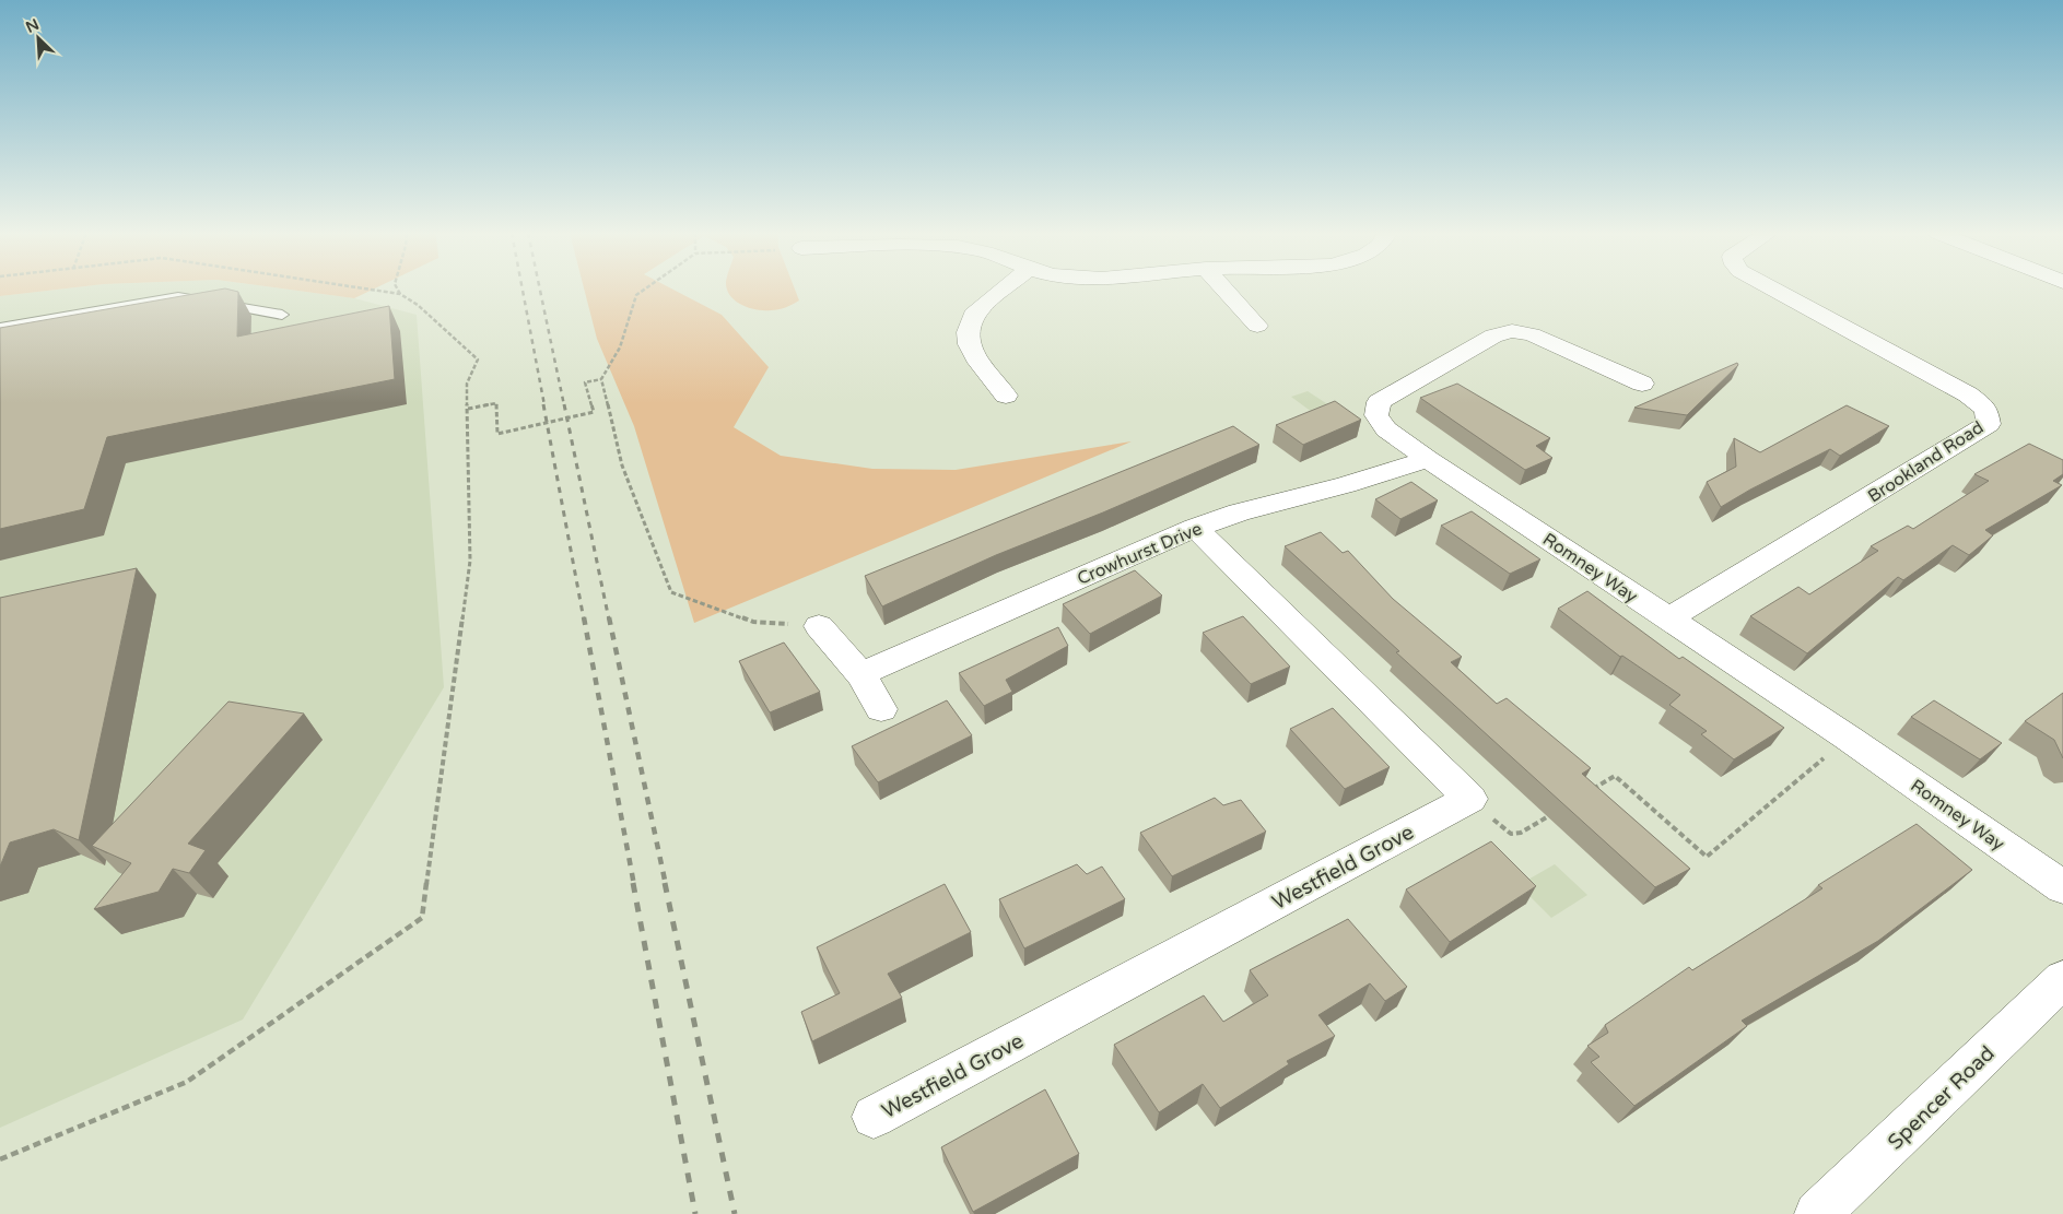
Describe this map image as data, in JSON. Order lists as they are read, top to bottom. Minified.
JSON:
{"streets":{"street":["Brookland Road","Crowhurst Drive","Romney Way","Westfield Grove","Spencer Road"]},"crossings":[["Brookland Road","Romney Way"],["Crowhurst Drive","Romney Way"]],"north":"top left"}
